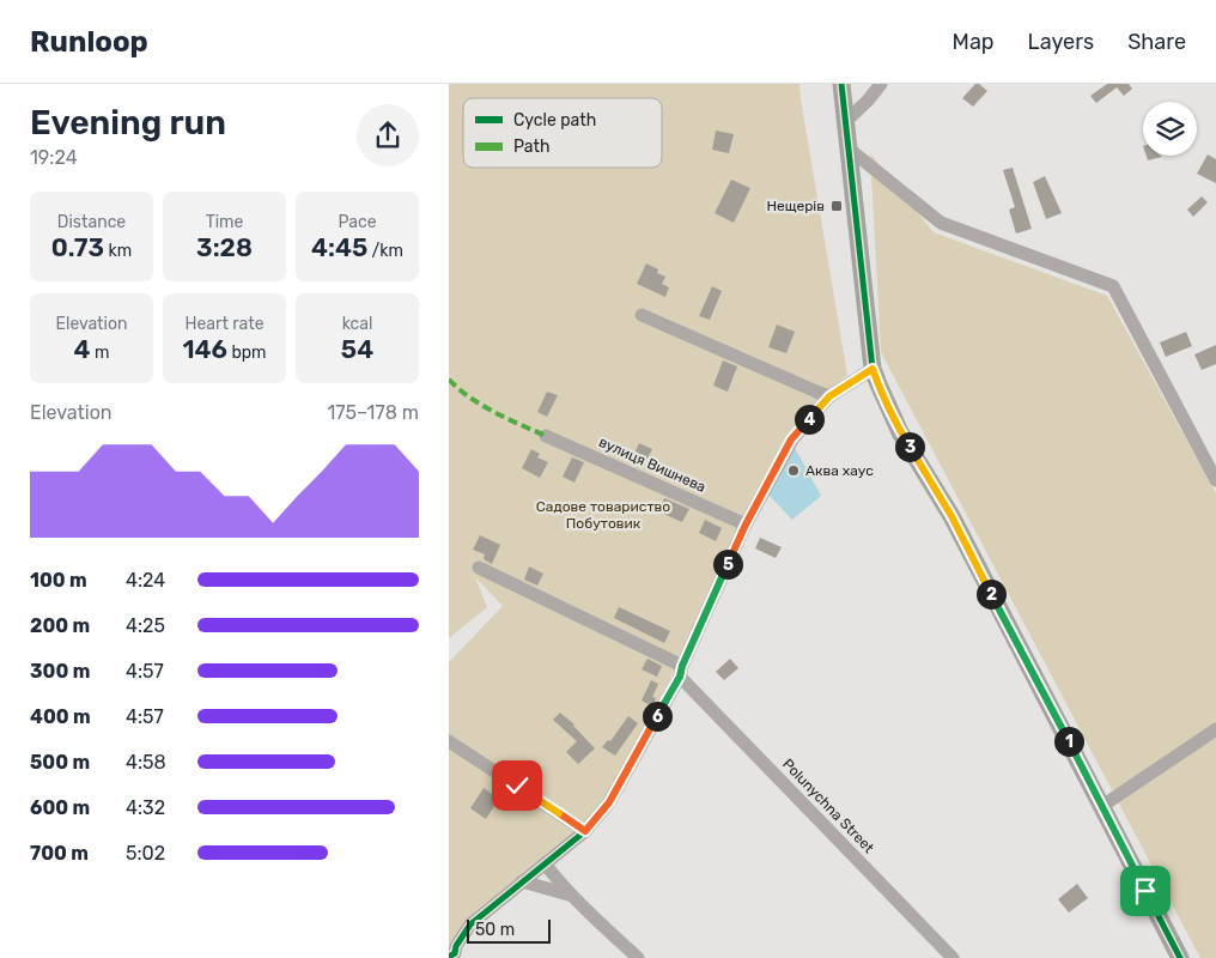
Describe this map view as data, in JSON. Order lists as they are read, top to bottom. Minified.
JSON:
{"streets":{"street":["вулиця Вишнева","Polunychna Street"]},"parks":["Садове товариство Побутовик"],"places":{"transit":["Нещерів"],"other":["Аква хаус"]},"legend":["Cycle path","Path"],"scale_bar":"50 m","page":{"header":"Runloop","nav":["Map","Layers","Share"],"heading":["Evening run","19:24"],"stats":[["Distance","0.73 km"],["Time","3:28"],["Pace","4:45 /km"],["Elevation","4 m"],["Heart rate","146 bpm"],["kcal","54"]],"chart":["Elevation","175–178 m"],"pins":["4","3","5","2","6","1"],"list":[{"name":"100 m","note":"4:24"},{"name":"200 m","note":"4:25"},{"name":"300 m","note":"4:57"},{"name":"400 m","note":"4:57"},{"name":"500 m","note":"4:58"},{"name":"600 m","note":"4:32"},{"name":"700 m","note":"5:02"}],"scale":"50 m"}}
